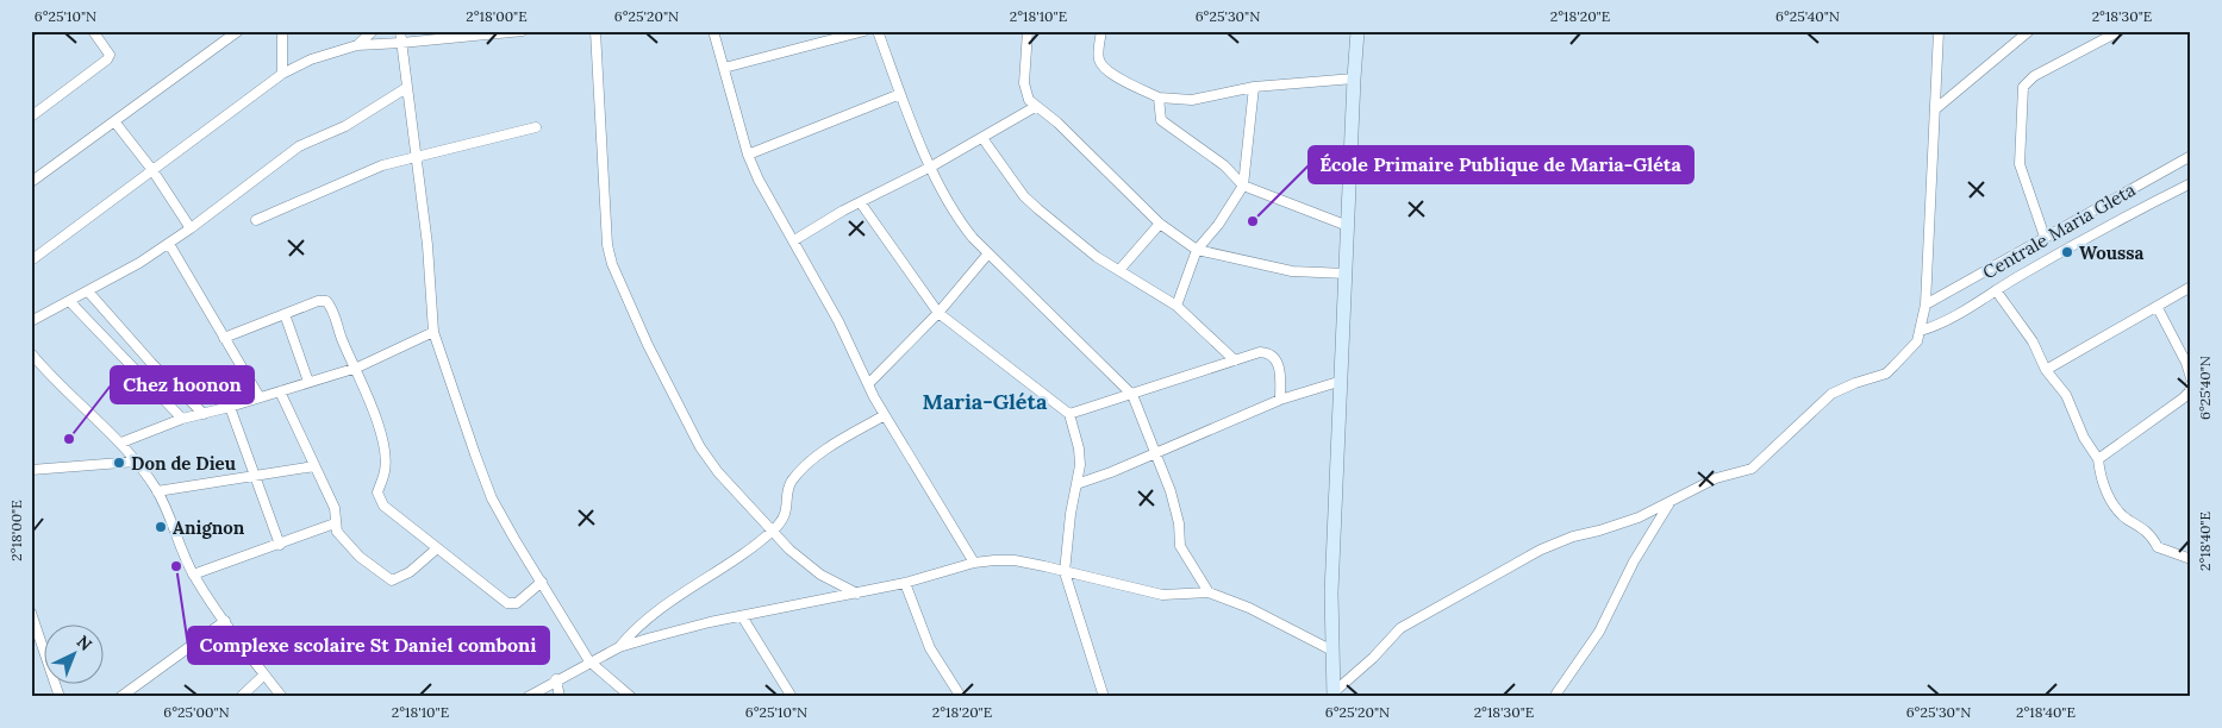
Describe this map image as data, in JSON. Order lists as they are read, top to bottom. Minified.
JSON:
{"streets":{"street":["Centrale Maria Gleta"]},"districts":["Maria-Gléta"],"places":["École Primaire Publique de Maria-Gléta","Woussa","Chez hoonon","Don de Dieu","Anignon","Complexe scolaire St Daniel comboni"],"north":"top right","coordinates":["6°25'10\"N","2°18'00\"E","6°25'20\"N","2°18'10\"E","6°25'30\"N","2°18'20\"E","6°25'40\"N","2°18'30\"E","2°18'40\"E","6°25'00\"N"]}
